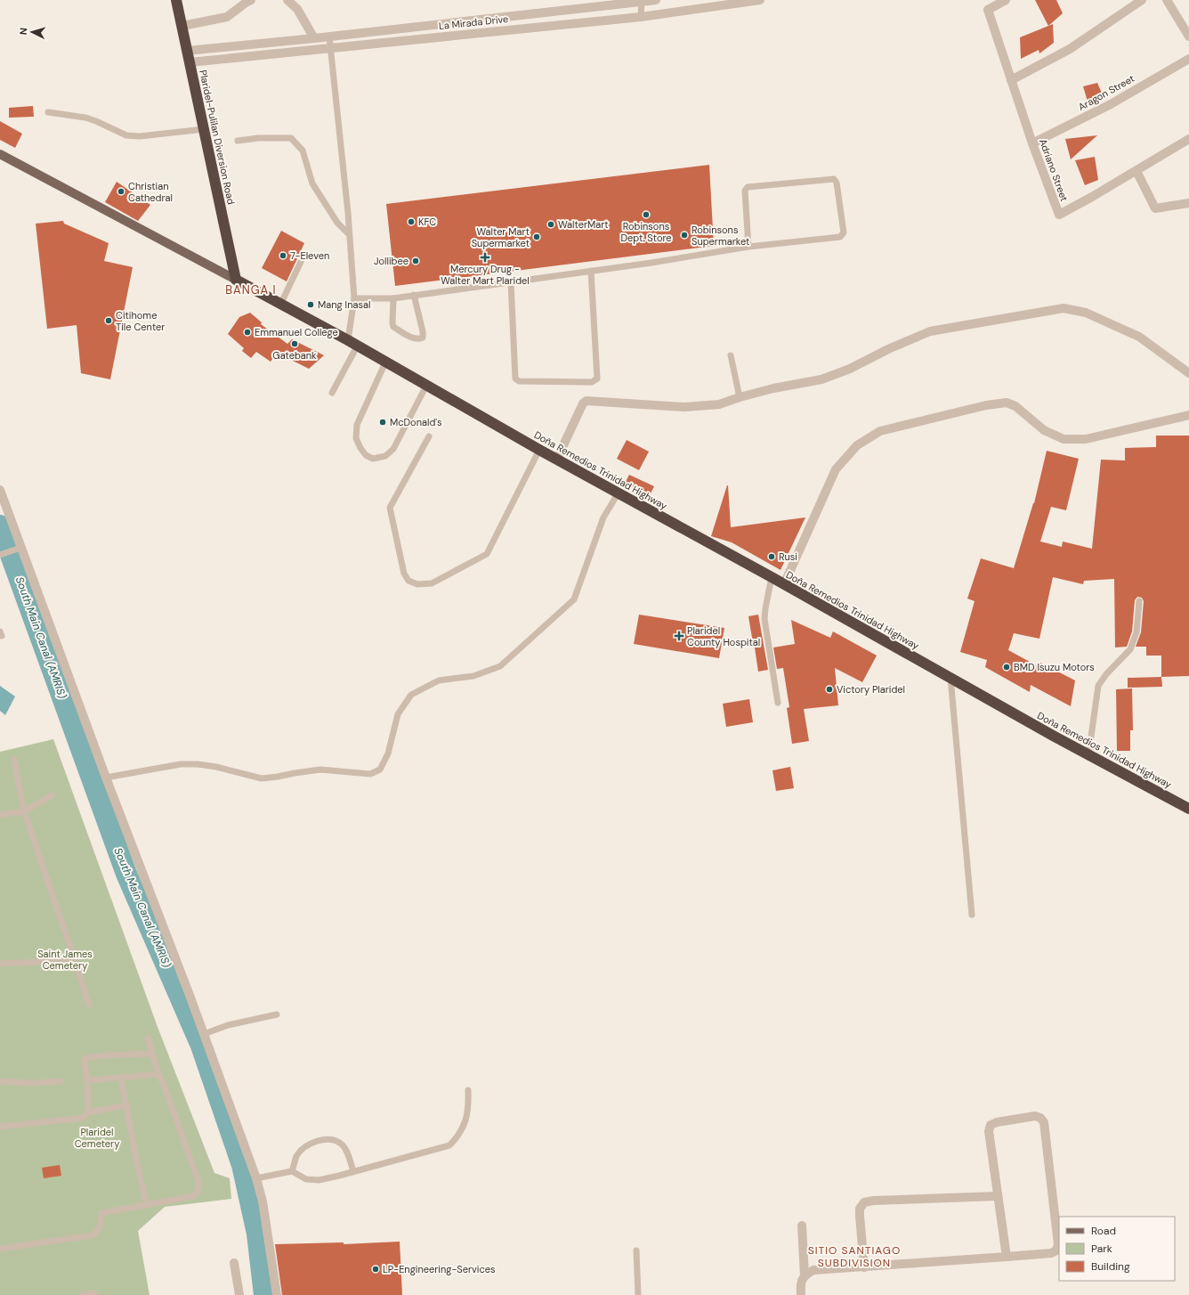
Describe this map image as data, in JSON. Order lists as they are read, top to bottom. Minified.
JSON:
{"streets":{"highway":["Plaridel-Pulilan Diversion Road","Doña Remedios Trinidad Highway"],"street":["La Mirada Drive","Aragon Street","Adriano Street"]},"crossings":[["La Mirada Drive","Plaridel-Pulilan Diversion Road"],["Aragon Street","Adriano Street"],["Plaridel-Pulilan Diversion Road","Doña Remedios Trinidad Highway"]],"districts":["BANGA I","SITIO SANTIAGO SUBDIVISION"],"water":["South Main Canal (AMRIS)"],"parks":["Saint James Cemetery","Plaridel Cemetery"],"places":{"other":["Christian Cathedral","Robinsons Dept. Store","KFC","WalterMart","Robinsons Supermarket","Walter Mart Supermarket","7-Eleven","Jollibee","Mang Inasal","Citihome Tile Center","Emmanuel College","Gatebank","McDonald's","Rusi","BMD Isuzu Motors","Victory Plaridel","LP-Engineering-Services"],"health":["Mercury Drug - Walter Mart Plaridel","Plaridel County Hospital"]},"legend":["Road","Park","Building"],"north":"left"}
